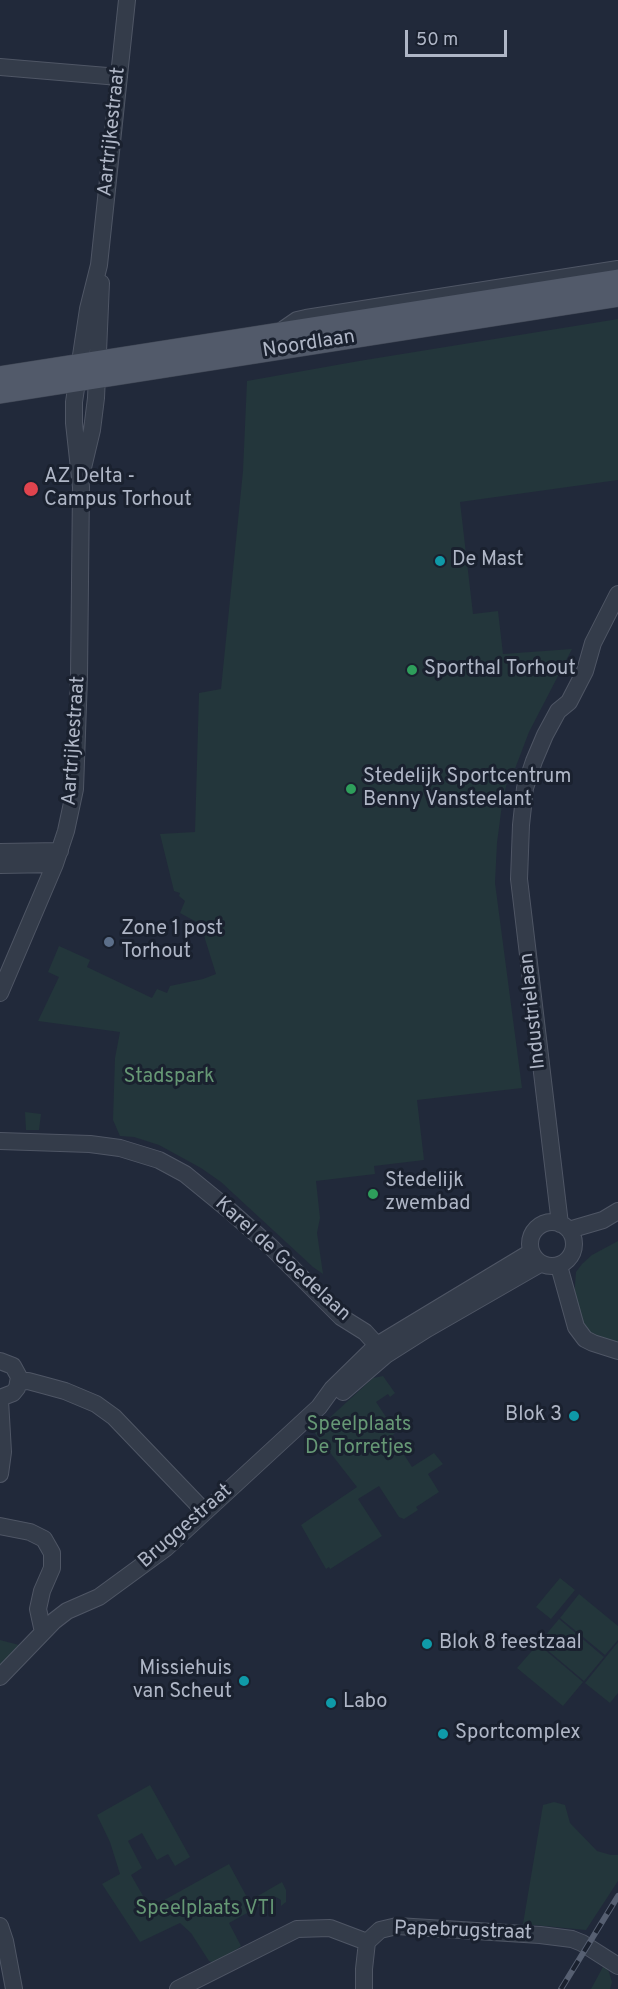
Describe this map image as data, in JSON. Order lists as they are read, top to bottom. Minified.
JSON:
{"streets":{"main road":["Noordlaan"],"street":["Aartrijkestraat","Industrielaan","Karel de Goedelaan","Bruggestraat","Papebrugstraat"]},"crossings":[["Aartrijkestraat","Noordlaan"],["Industrielaan","Bruggestraat"],["Karel de Goedelaan","Bruggestraat"]],"parks":["Stadspark","Speelplaats De Torretjes","Speelplaats VTI"],"places":["AZ Delta - Campus Torhout","De Mast","Sporthal Torhout","Stedelijk Sportcentrum Benny Vansteelant","Zone 1 post Torhout","Stedelijk zwembad","Blok 3","Blok 8 feestzaal","Missiehuis van Scheut","Labo","Sportcomplex"],"scale_bar":"50 m"}
